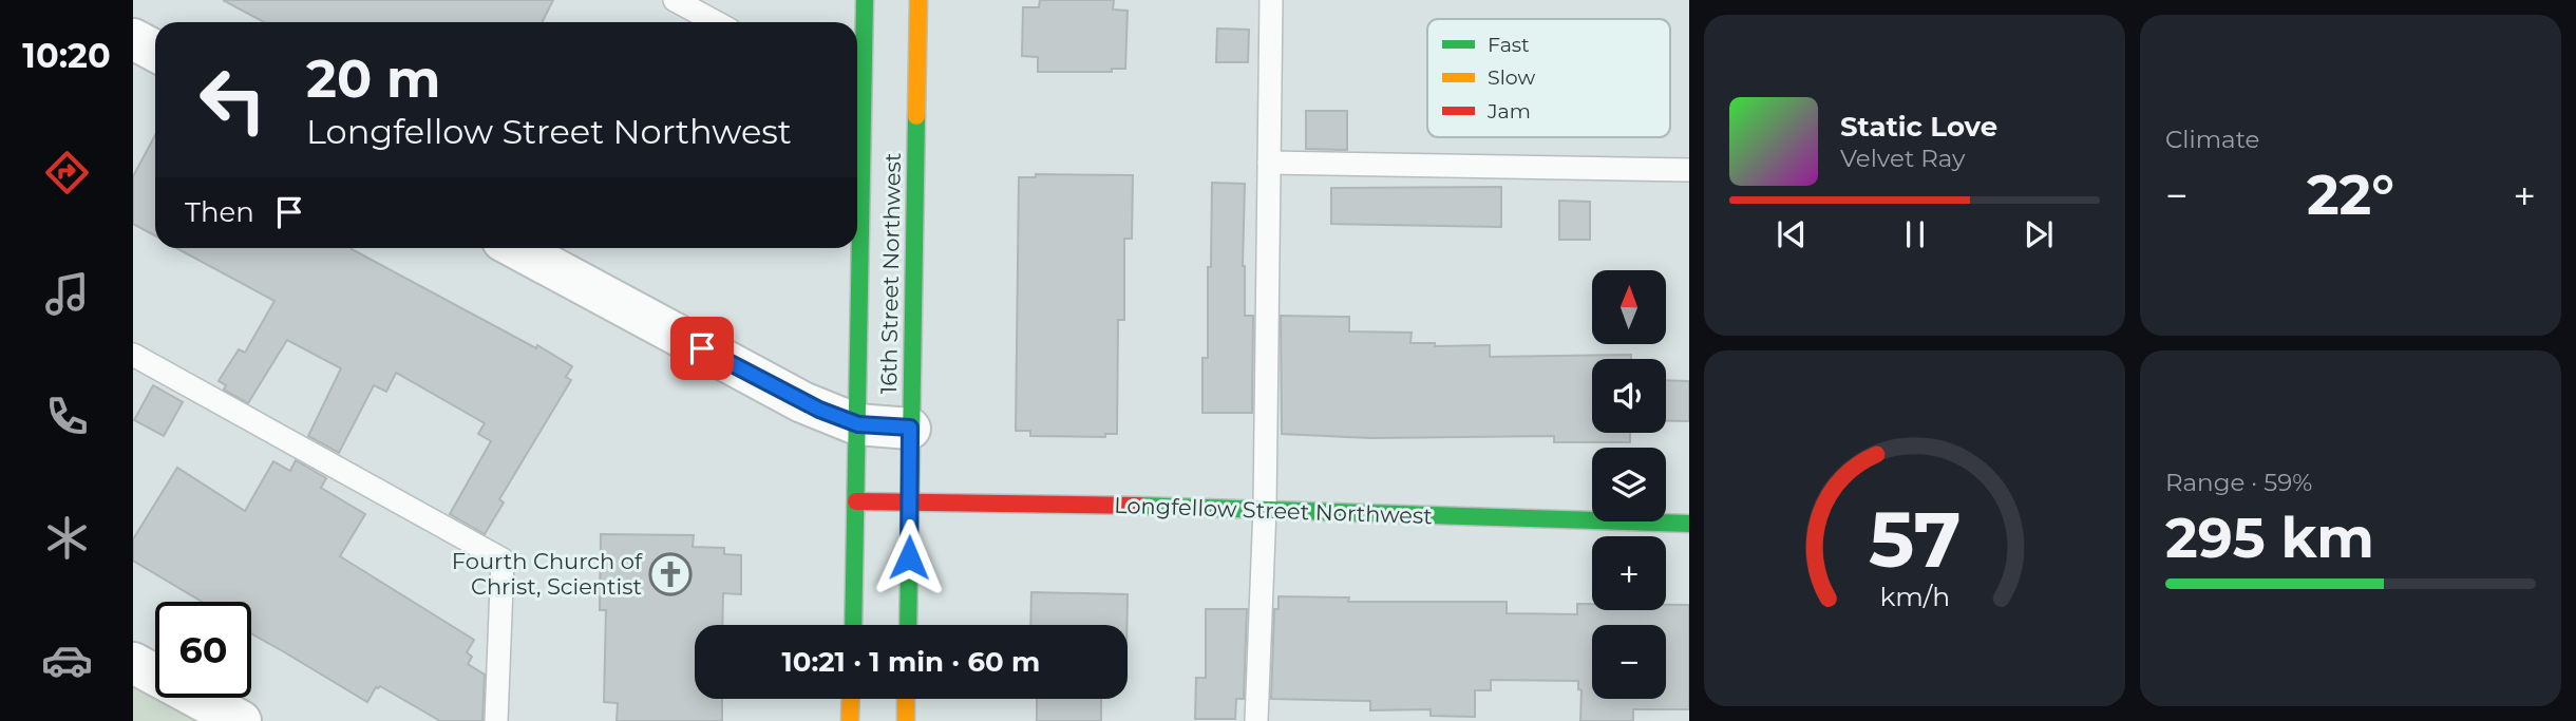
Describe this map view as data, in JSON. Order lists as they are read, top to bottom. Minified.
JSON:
{"streets":{"main road":["16th Street Northwest","Longfellow Street Northwest"]},"crossings":[["16th Street Northwest","Longfellow Street Northwest"]],"places":{"church":["Fourth Church of Christ, Scientist"]},"legend":["Fast","Slow","Jam"],"north":"top","page":{"tabs":"10:20","tile":["Climate",["Range · 59%","295 km"]],"turn":["20 m","Longfellow Street Northwest"],"song":["Static Love","Velvet Ray"],"heat":["−","22°","+"],"then":"Then","map_buttons":["+","−"],"limit":"60","trip":"10:21 · 1 min · 60 m","gauge":["57","km/h"]}}
